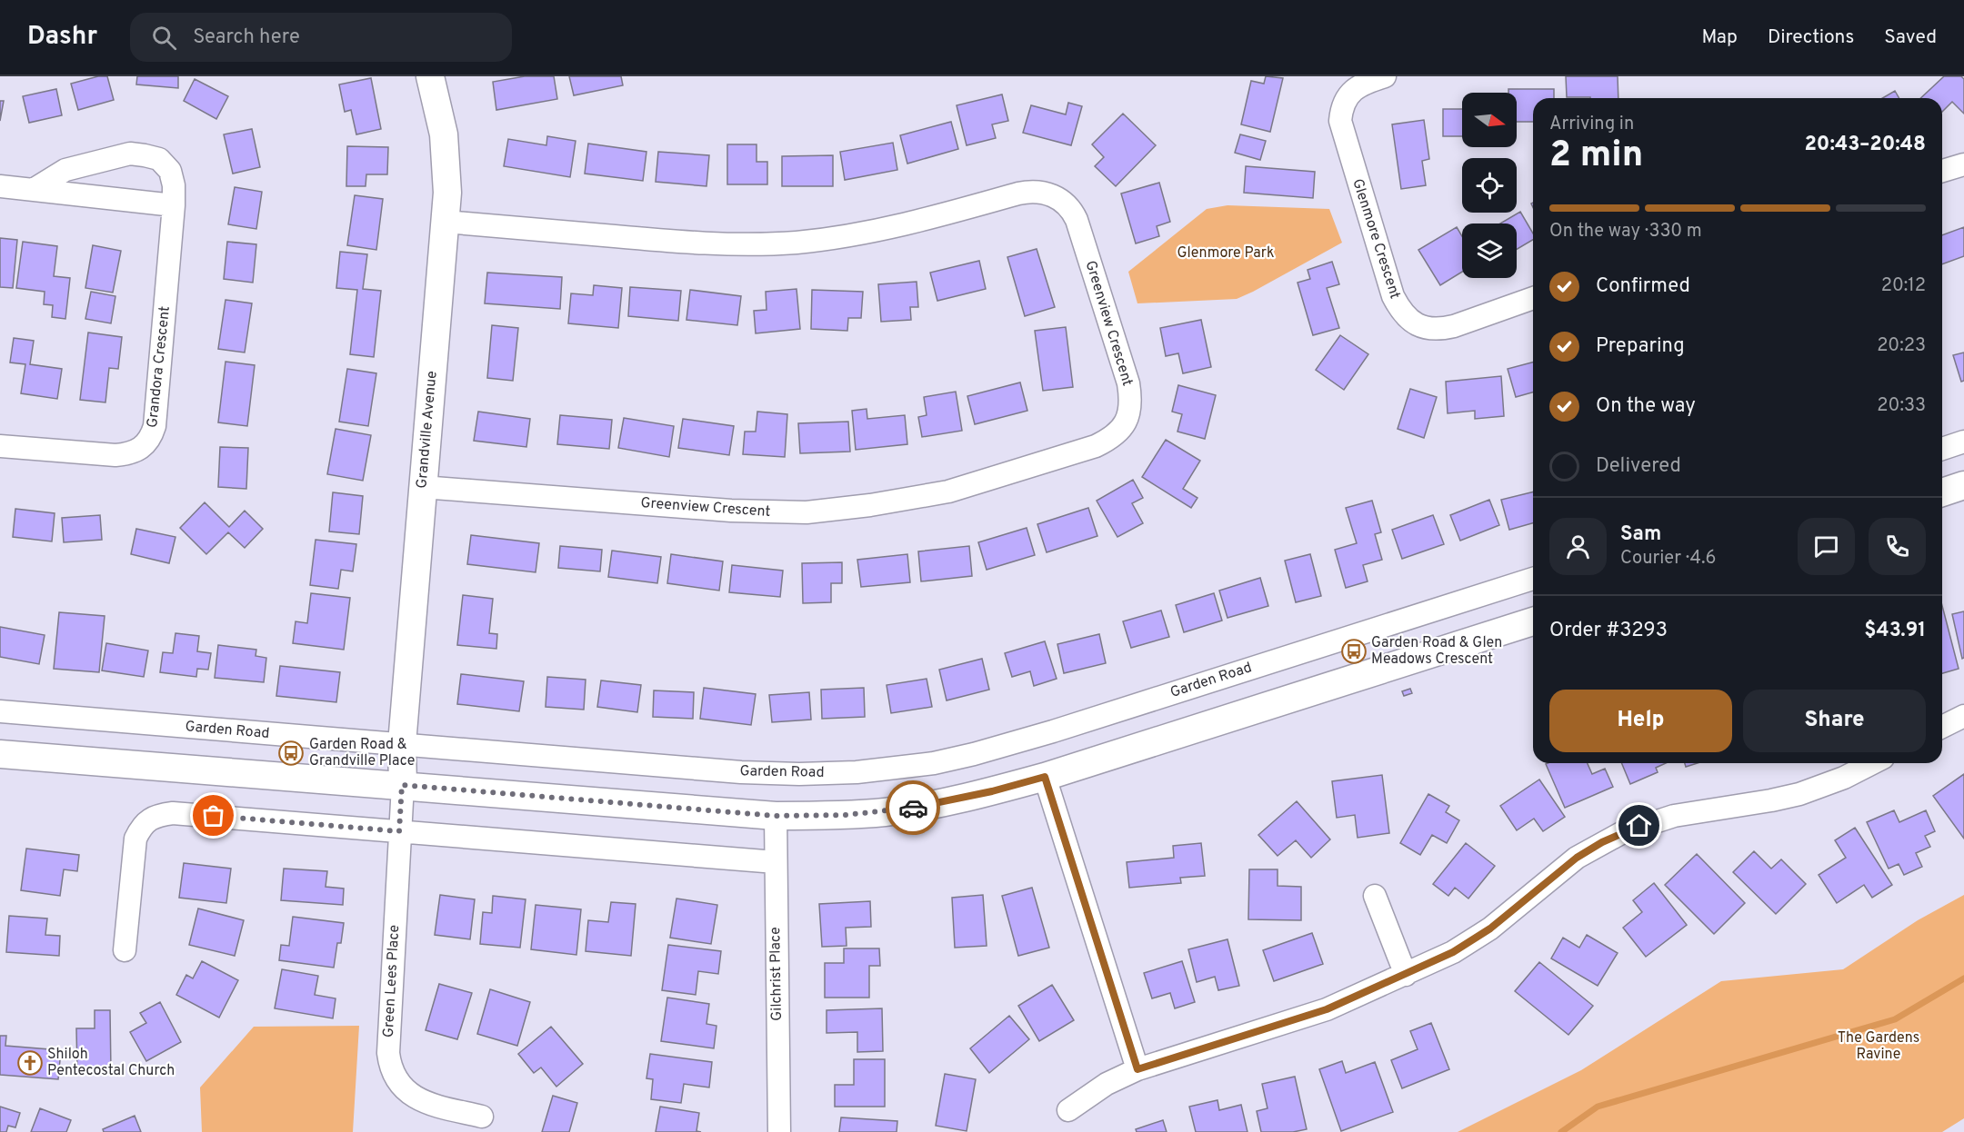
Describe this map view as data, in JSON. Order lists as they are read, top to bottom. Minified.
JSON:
{"streets":{"street":["Glenmore Crescent","Greenview Crescent","Grandora Crescent","Grandville Avenue","Garden Road","Gilchrist Place","Green Lees Place"]},"crossings":[["Greenview Crescent","Grandville Avenue"],["Grandville Avenue","Garden Road"],["Grandville Avenue","Green Lees Place"]],"parks":["Glenmore Park","The Gardens Ravine"],"places":{"bus stop":["Garden Road & Glen Meadows Crescent","Garden Road & Grandville Place"],"church":["Shiloh Pentecostal Church"]},"north":"right","page":{"header":"Dashr","search":"Search here","nav":["Map","Directions","Saved"],"heading":["2 min","Arriving in","20:43–20:48"],"panel":["Sam","Courier · 4.6","Order #3293","$43.91"],"bar":"On the way · 330 m","list":[["Confirmed","20:12"],["Preparing","20:23"],["On the way","20:33"],"Delivered"],"buttons":["Help","Share"]}}
